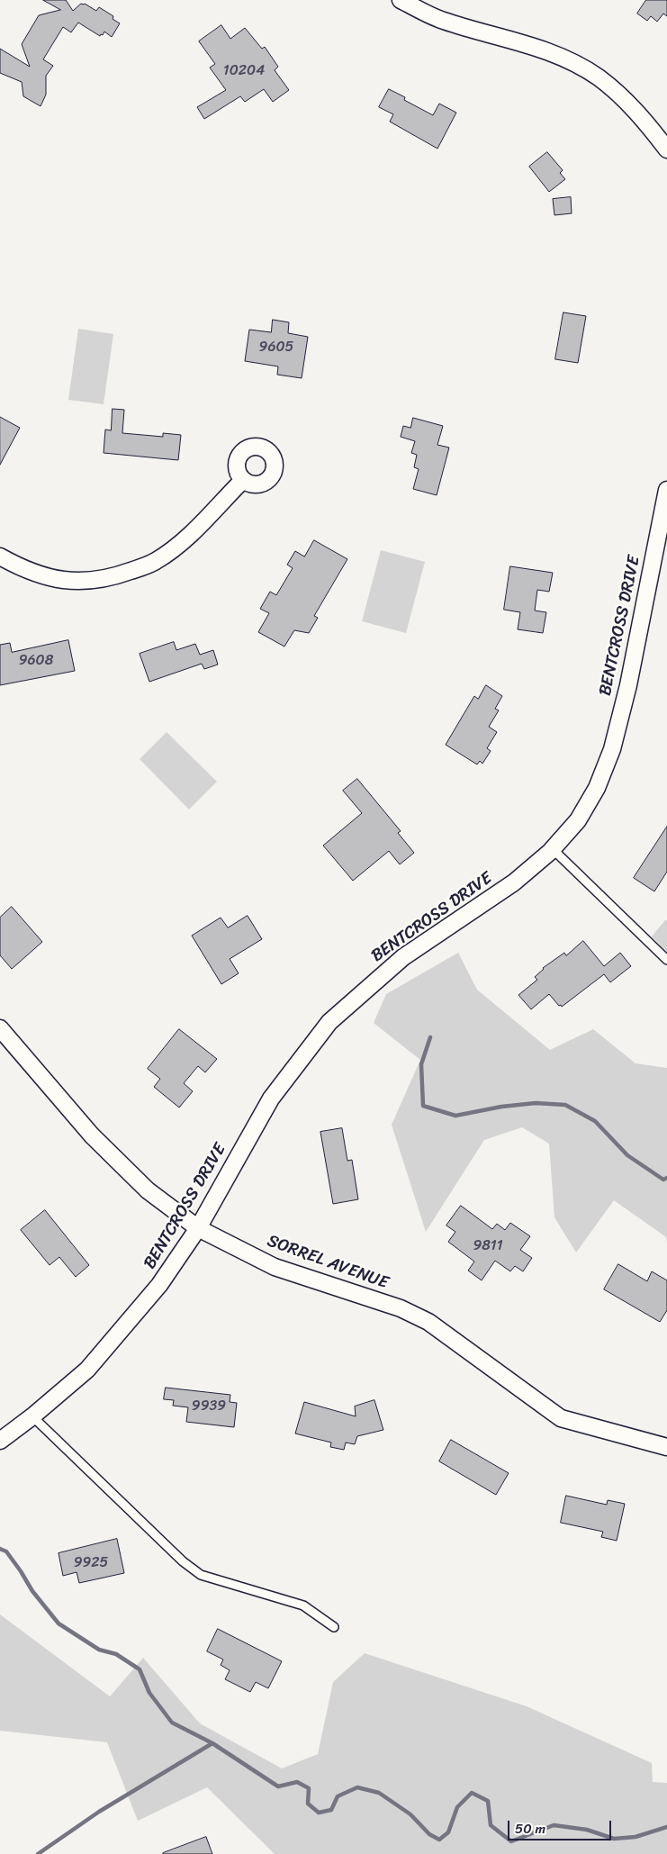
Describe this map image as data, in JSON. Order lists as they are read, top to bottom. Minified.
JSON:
{"streets":{"street":["BENTCROSS DRIVE","SORREL AVENUE"]},"crossings":[["BENTCROSS DRIVE","SORREL AVENUE"]],"house_numbers":["10204","9605","9608","9811","9939","9925"],"scale_bar":"50 m"}
